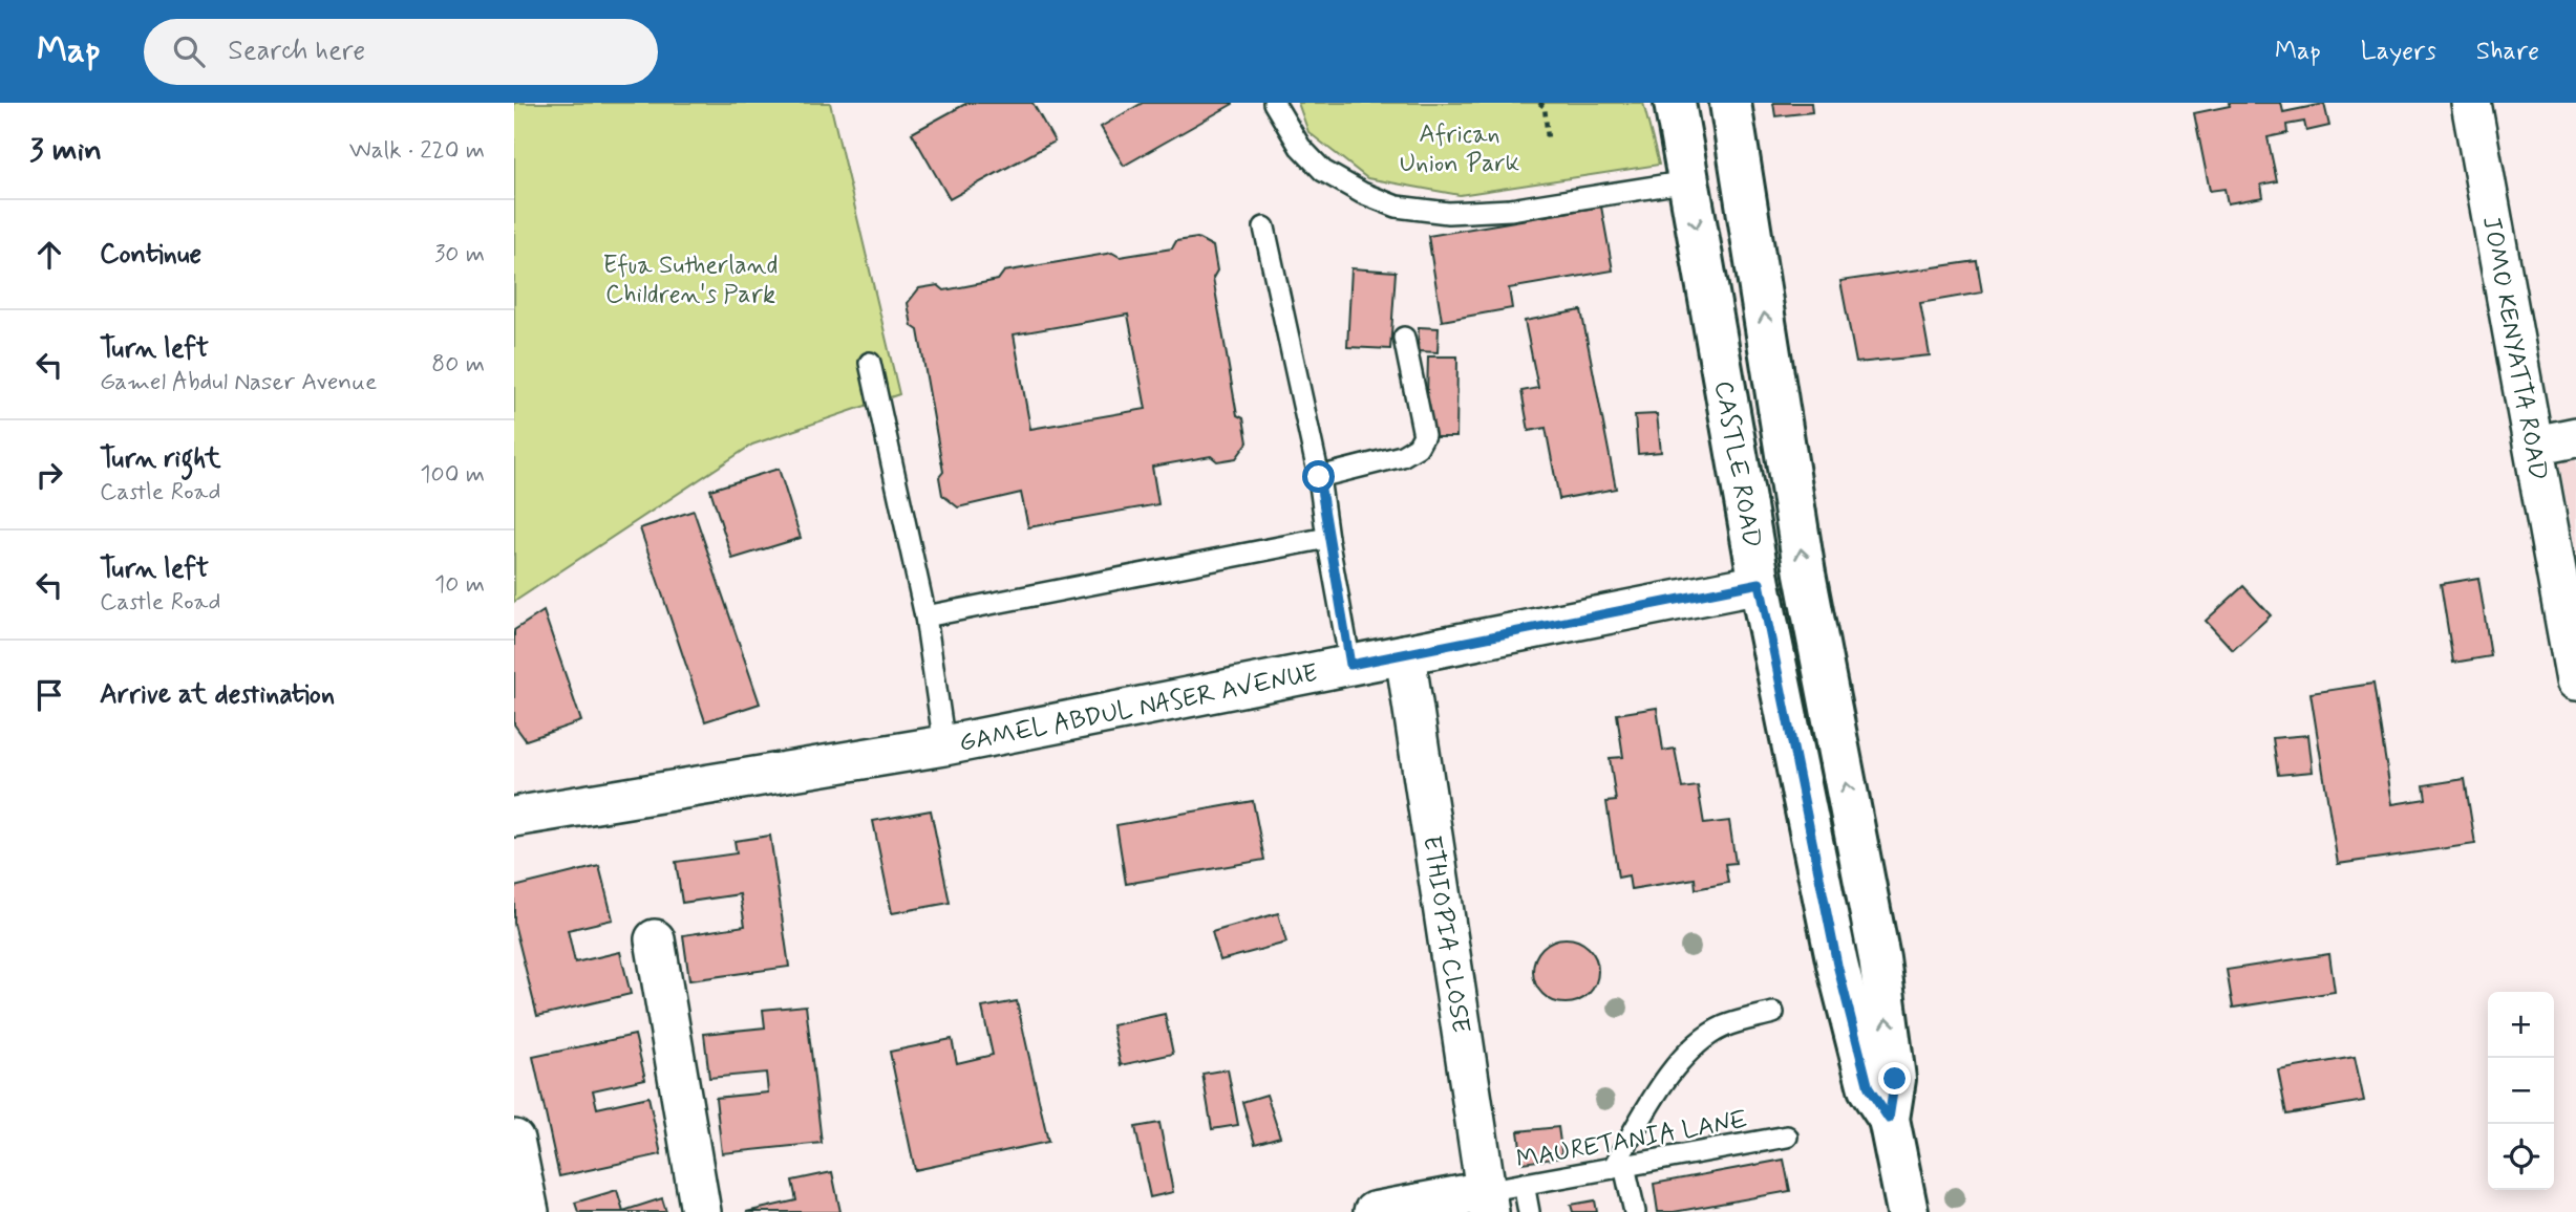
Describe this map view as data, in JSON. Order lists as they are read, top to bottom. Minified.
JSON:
{"streets":{"main road":["CASTLE ROAD"],"street":["JOMO KENYATTA ROAD","GAMEL ABDUL NASER AVENUE","ETHIOPIA CLOSE"],"lane":["MAURETANIA LANE"]},"crossings":[["CASTLE ROAD","GAMEL ABDUL NASER AVENUE"],["GAMEL ABDUL NASER AVENUE","ETHIOPIA CLOSE"],["ETHIOPIA CLOSE","MAURETANIA LANE"]],"parks":["African Union Park","Efua Sutherland Children's Park"],"page":{"header":"Map","search":"Search here","nav":["Map","Layers","Share"],"heading":["3 min","Walk · 220 m"],"list":[["Continue","30 m"],["Turn left","Gamel Abdul Naser Avenue","80 m"],["Turn right","Castle Road","100 m"],["Turn left","Castle Road","10 m"],"Arrive at destination"],"map_buttons":["+","−"]}}
